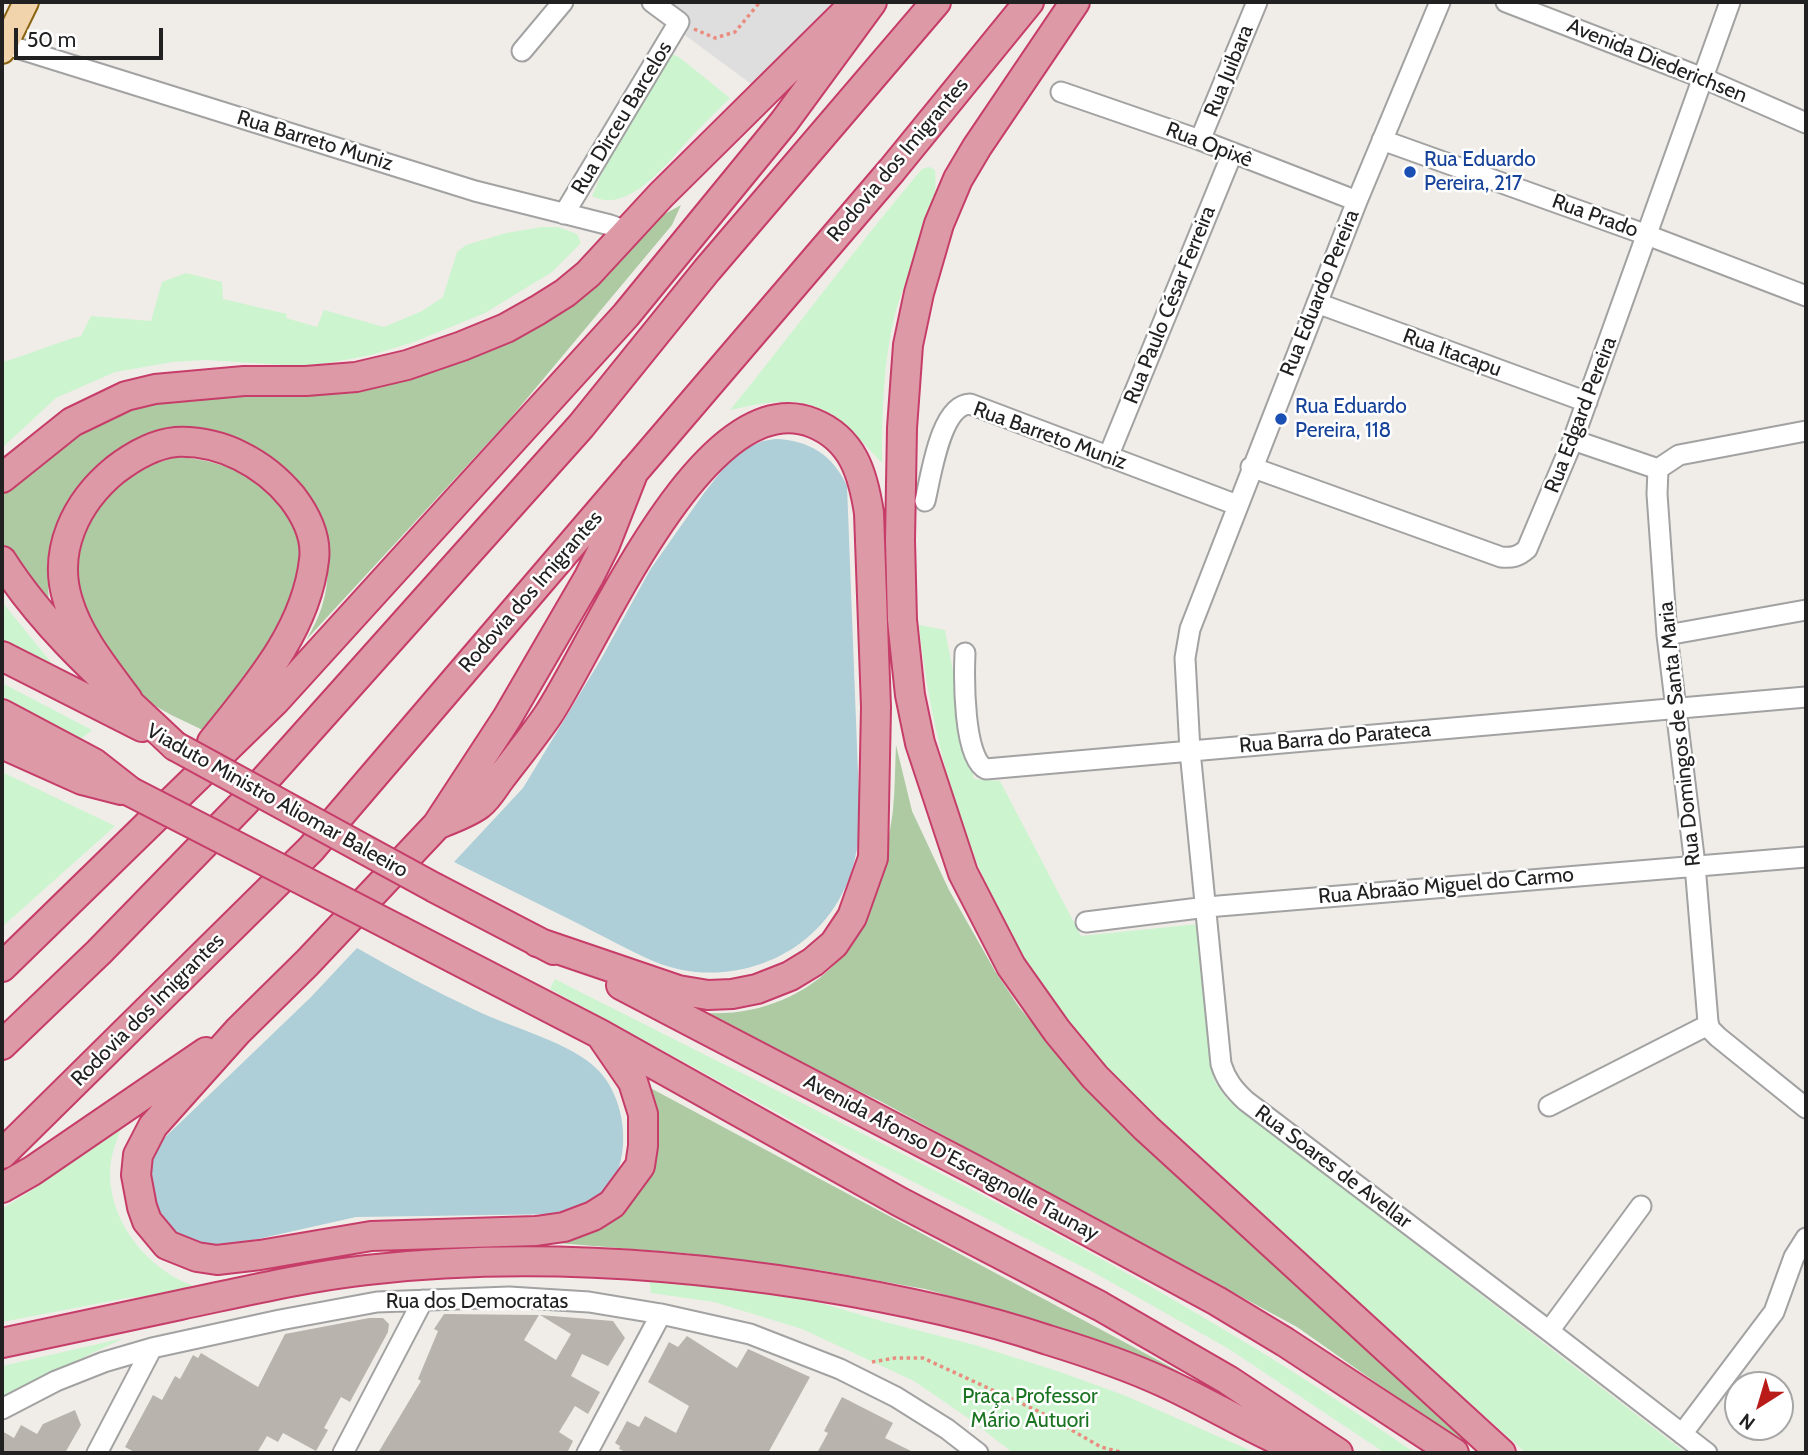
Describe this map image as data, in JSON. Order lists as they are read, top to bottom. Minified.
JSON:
{"streets":{"highway":["Rodovia dos Imigrantes","Viaduto Ministro Aliomar Baleeiro","Avenida Afonso D'Escragnolle Taunay"],"street":["Avenida Diederichsen","Rua Juibara","Rua Dirceu Barcelos","Rua Barreto Muniz","Rua Opixê","Rua Prado","Rua Eduardo Pereira","Rua Paulo César Ferreira","Rua Itacapu","Rua Edgard Pereira","Rua Domingos de Santa Maria","Rua Barra do Parateca","Rua Abraão Miguel do Carmo","Rua Soares de Avellar","Rua dos Democratas"]},"crossings":[["Avenida Diederichsen","Rua Edgard Pereira"],["Rua Juibara","Rua Opixê"],["Rua Dirceu Barcelos","Rua Barreto Muniz"],["Rua Barreto Muniz","Rua Eduardo Pereira"],["Rua Barreto Muniz","Rua Paulo César Ferreira"],["Rua Opixê","Rua Eduardo Pereira"],["Rua Opixê","Rua Paulo César Ferreira"],["Rua Prado","Rua Eduardo Pereira"],["Rua Prado","Rua Edgard Pereira"],["Rua Eduardo Pereira","Rua Itacapu"],["Rua Eduardo Pereira","Rua Edgard Pereira"],["Rua Eduardo Pereira","Rua Barra do Parateca"],["Rua Eduardo Pereira","Rua Soares de Avellar"],["Rua Itacapu","Rua Edgard Pereira"],["Rua Domingos de Santa Maria","Rua Barra do Parateca"],["Rua Domingos de Santa Maria","Rua Abraão Miguel do Carmo"],["Rua Barra do Parateca","Rua Soares de Avellar"],["Viaduto Ministro Aliomar Baleeiro","Avenida Afonso D'Escragnolle Taunay"],["Rua Abraão Miguel do Carmo","Rua Soares de Avellar"]],"parks":["Praça Professor Mário Autuori"],"places":["Rua Eduardo Pereira, 217","Rua Eduardo Pereira, 118"],"scale_bar":"50 m","north":"bottom left"}
